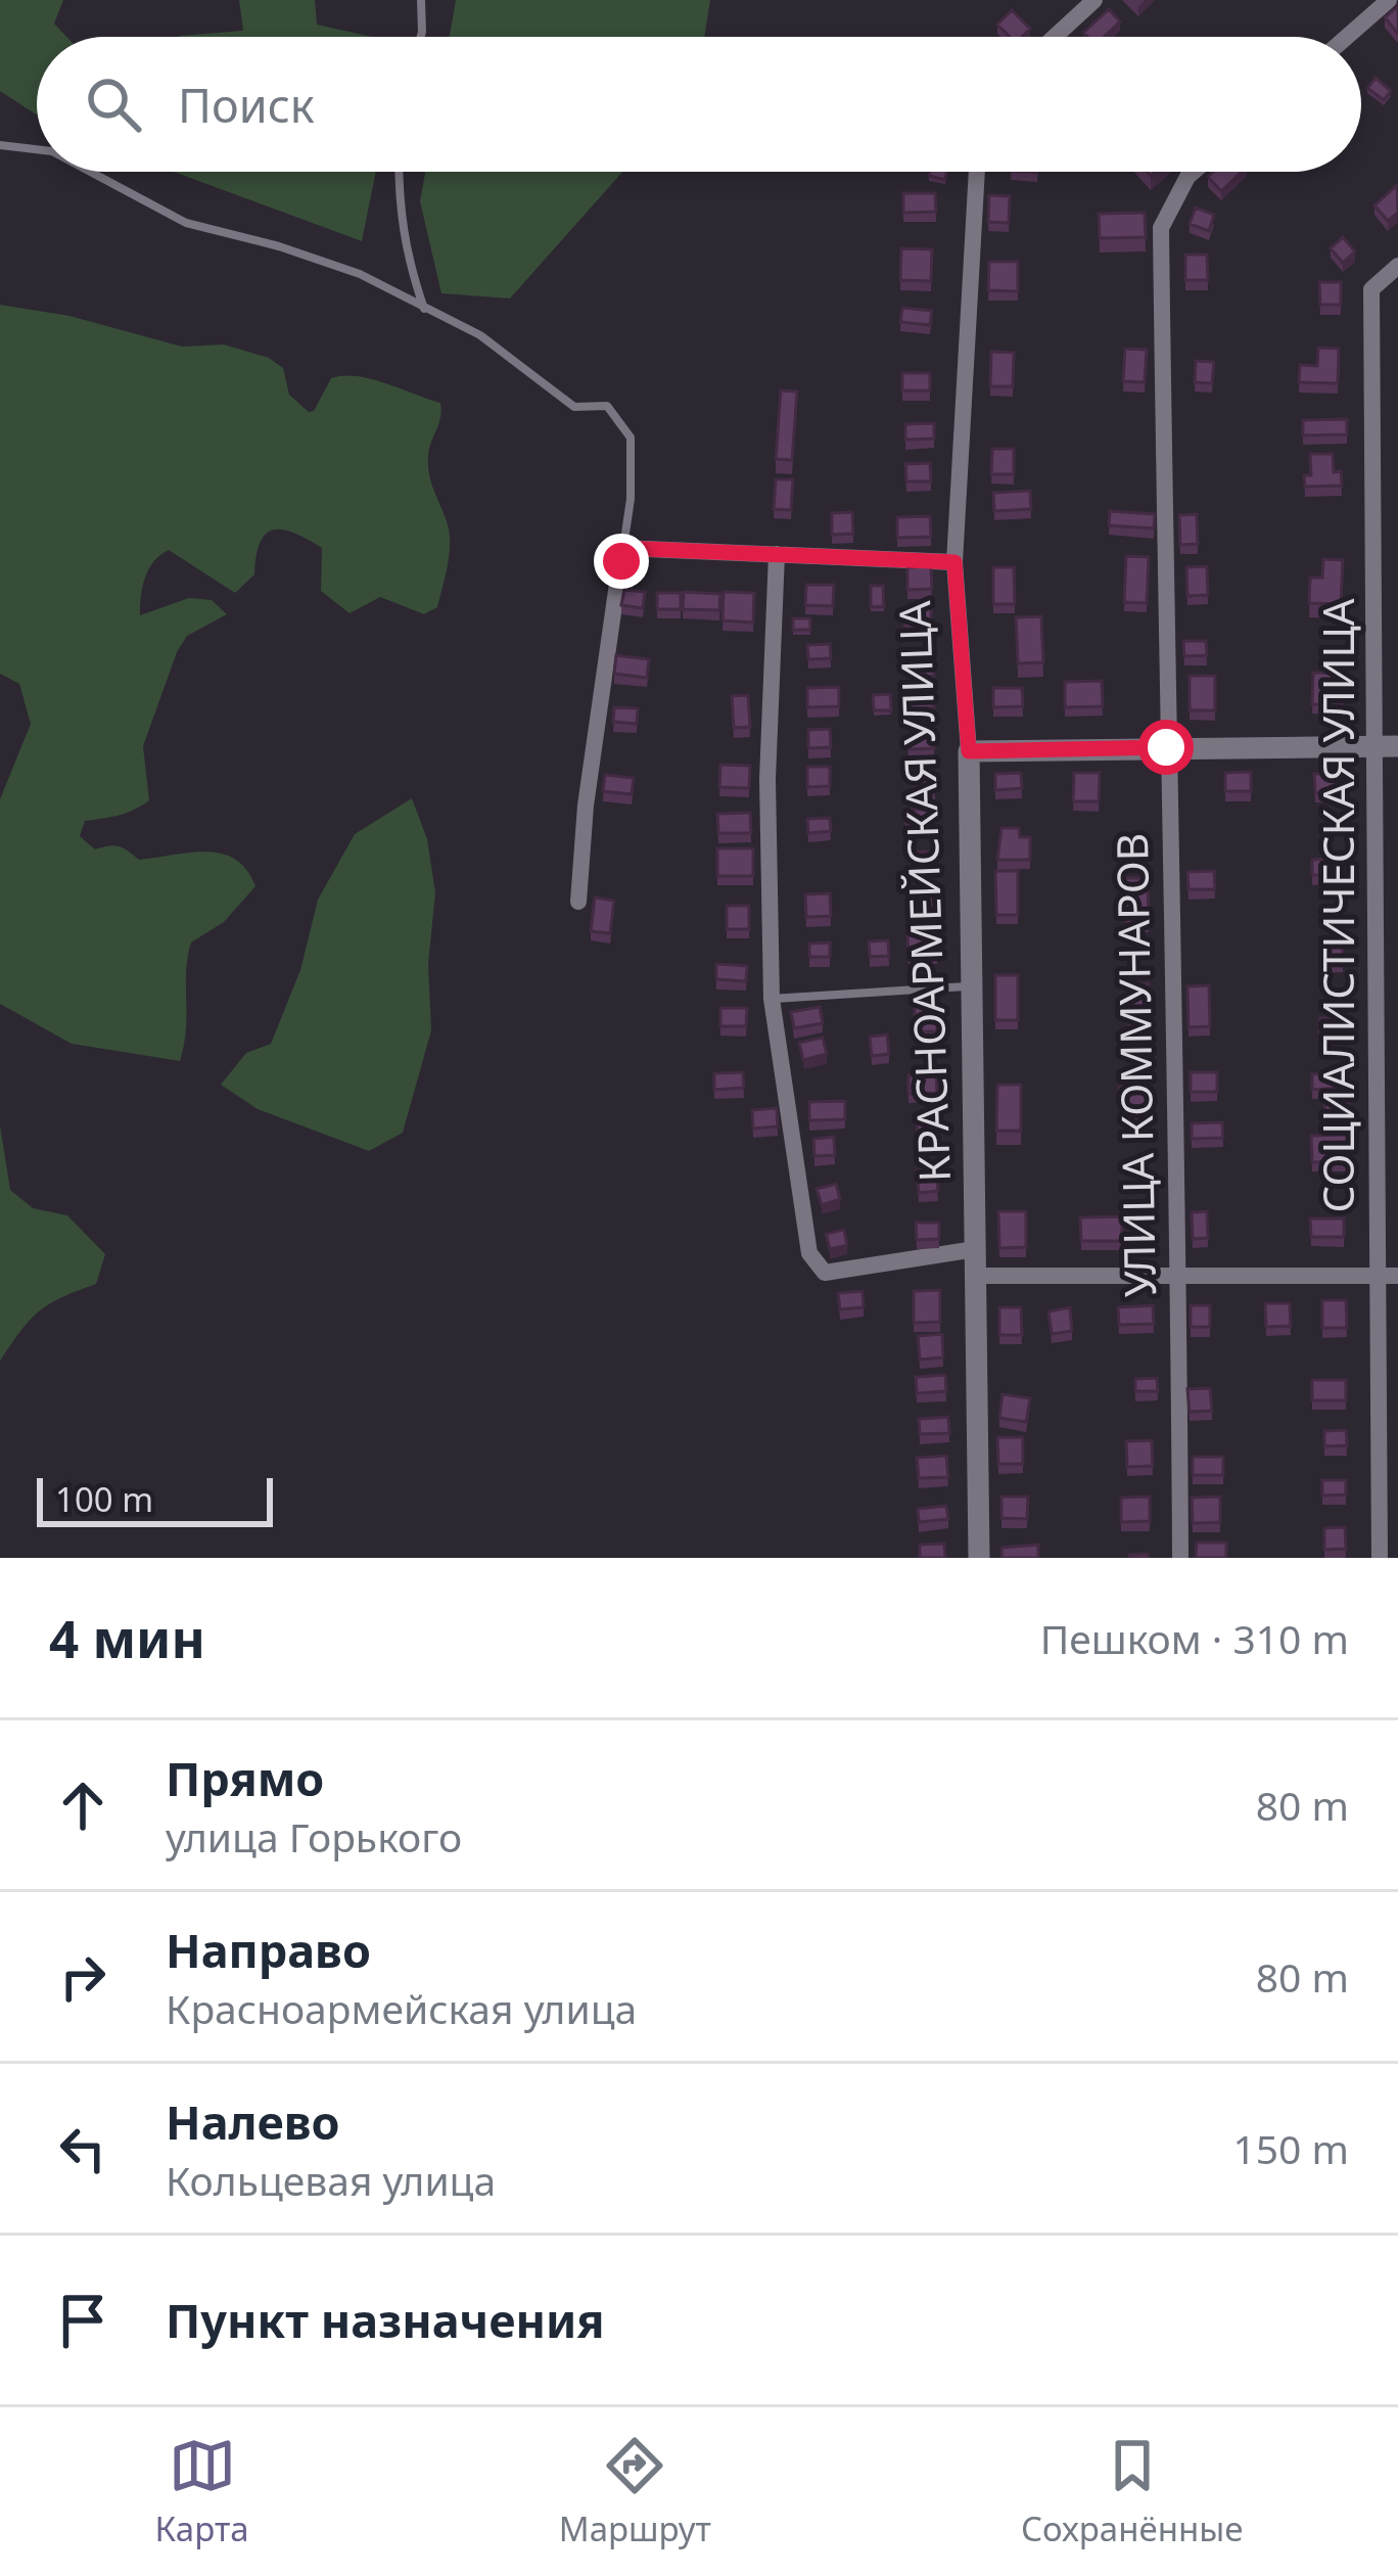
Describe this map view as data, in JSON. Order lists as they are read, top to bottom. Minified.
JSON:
{"streets":{"street":["КРАСНОАРМЕЙСКАЯ УЛИЦА","СОЦИАЛИСТИЧЕСКАЯ УЛИЦА","УЛИЦА КОММУНАРОВ"]},"scale_bar":"100 m","page":{"search":"Поиск","scale":"100 m","heading":["4 мин","Пешком · 310 m"],"list":[["Прямо","улица Горького","80 m"],["Направо","Красноармейская улица","80 m"],["Налево","Кольцевая улица","150 m"],"Пункт назначения"],"nav":["Карта","Маршрут","Сохранённые"]}}
